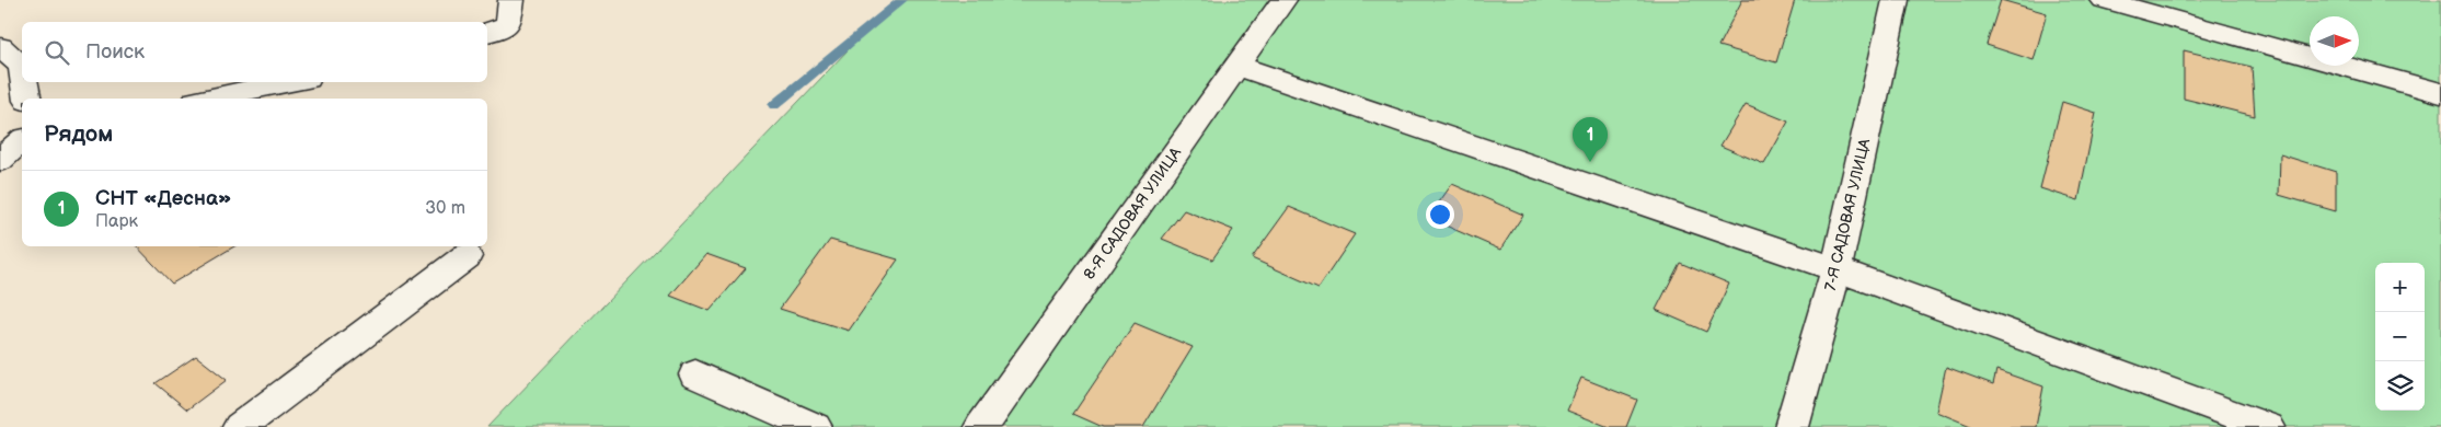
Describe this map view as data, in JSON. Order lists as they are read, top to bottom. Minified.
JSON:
{"streets":{"lane":["8-Я САДОВАЯ УЛИЦА","7-Я САДОВАЯ УЛИЦА"]},"north":"right","page":{"search":"Поиск","heading":"Рядом","pins":"1","list":[{"mark":"1","name":"СНТ «Десна»","note":"Парк","value":"30 m"}],"map_buttons":["+","−"]}}
